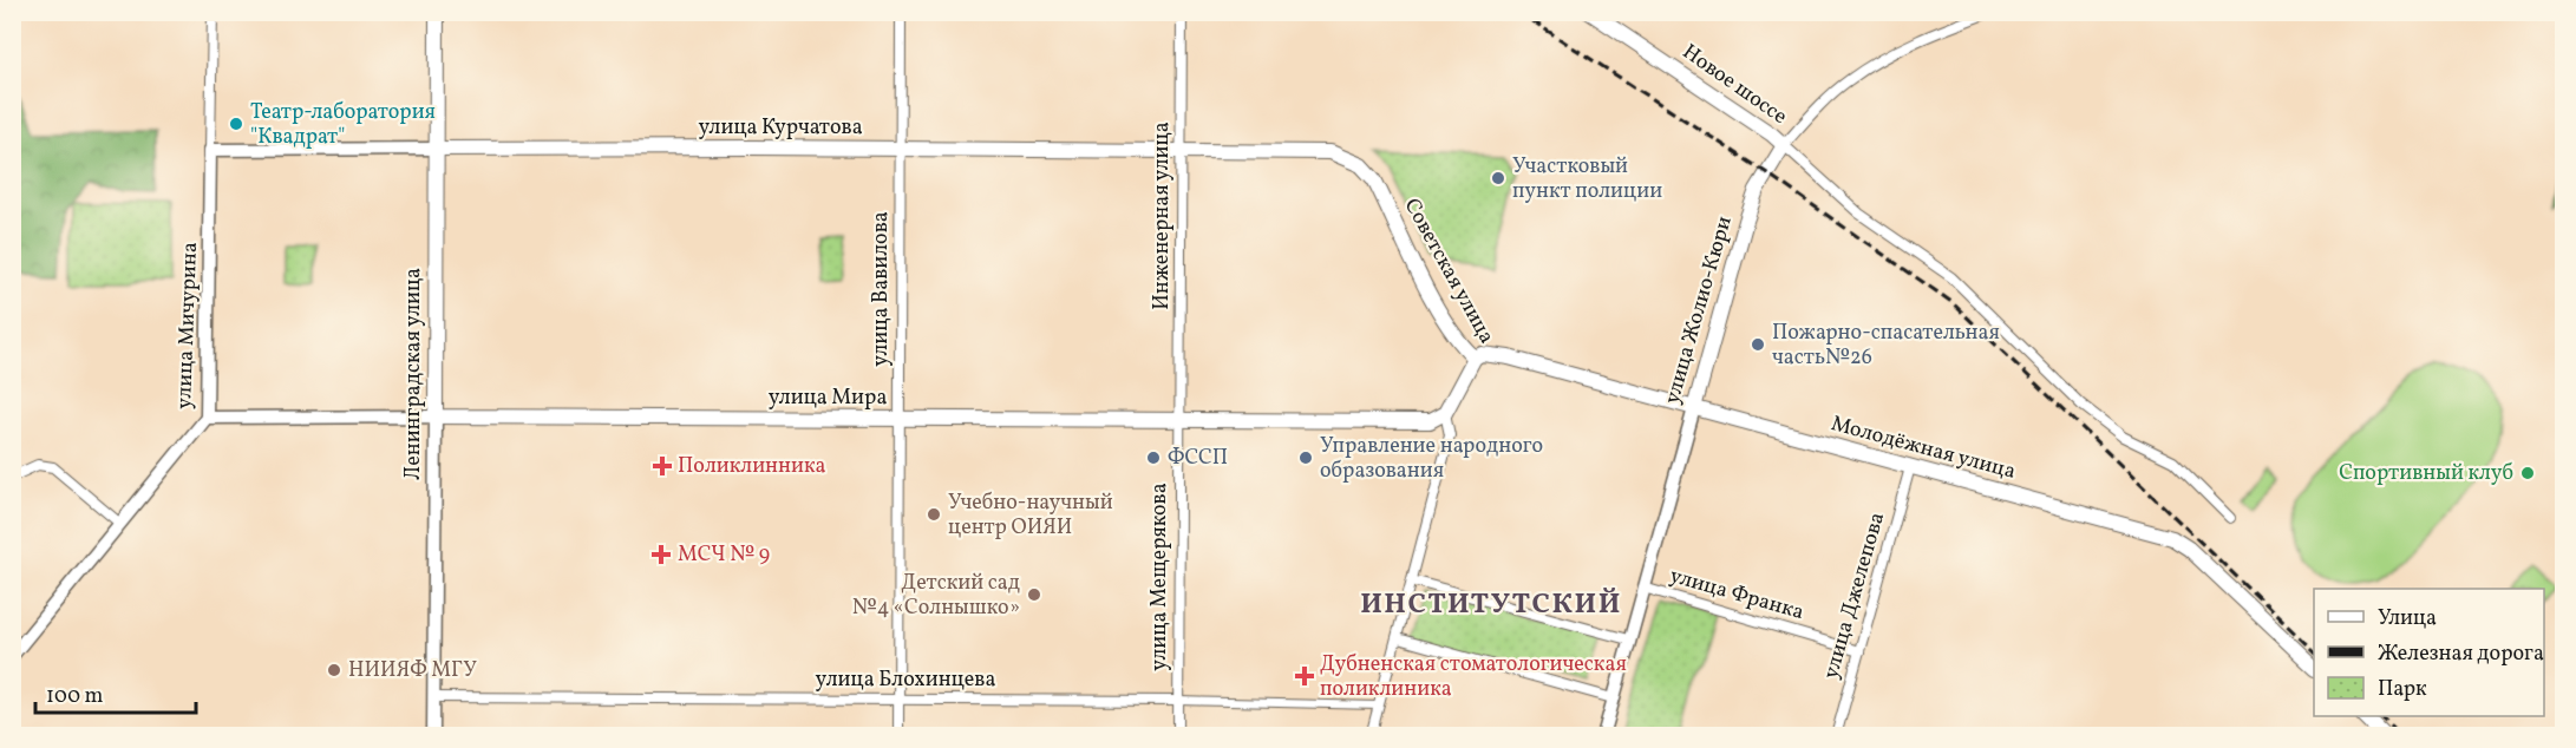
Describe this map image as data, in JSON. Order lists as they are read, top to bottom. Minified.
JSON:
{"streets":{"main road":["Новое шоссе","улица Курчатова","Советская улица","улица Жолио-Кюри","Ленинградская улица","улица Мира","Молодёжная улица"],"street":["Инженерная улица","улица Вавилова","улица Мичурина","улица Мещерякова","улица Франка","улица Джелепова","улица Блохинцева"]},"crossings":[["Новое шоссе","улица Жолио-Кюри"],["улица Курчатова","Инженерная улица"],["улица Курчатова","Советская улица"],["улица Курчатова","улица Вавилова"],["улица Курчатова","улица Мичурина"],["улица Курчатова","Ленинградская улица"],["Инженерная улица","улица Мира"],["Инженерная улица","улица Мещерякова"],["Советская улица","улица Мира"],["Советская улица","Молодёжная улица"],["улица Вавилова","улица Мира"],["улица Вавилова","улица Блохинцева"],["улица Жолио-Кюри","Молодёжная улица"],["улица Жолио-Кюри","улица Франка"],["улица Мичурина","улица Мира"],["Ленинградская улица","улица Мира"],["Ленинградская улица","улица Блохинцева"],["улица Мира","улица Мещерякова"],["Молодёжная улица","улица Джелепова"],["улица Мещерякова","улица Блохинцева"],["улица Франка","улица Джелепова"]],"districts":["ИНСТИТУТСКИЙ"],"places":{"other":["Театр-лаборатория \"Квадрат\"","Участковый пункт полиции","Пожарно-спасательная часть№26","ФССП","Управление народного образования","Спортивный клуб","Учебно-научный центр ОИЯИ","Детский сад №4 «Солнышко»","НИИЯФ МГУ"],"health":["Поликлинника","МСЧ № 9","Дубненская стоматологическая поликлиника"]},"legend":["Улица","Железная дорога","Парк"],"scale_bar":"100 m"}
